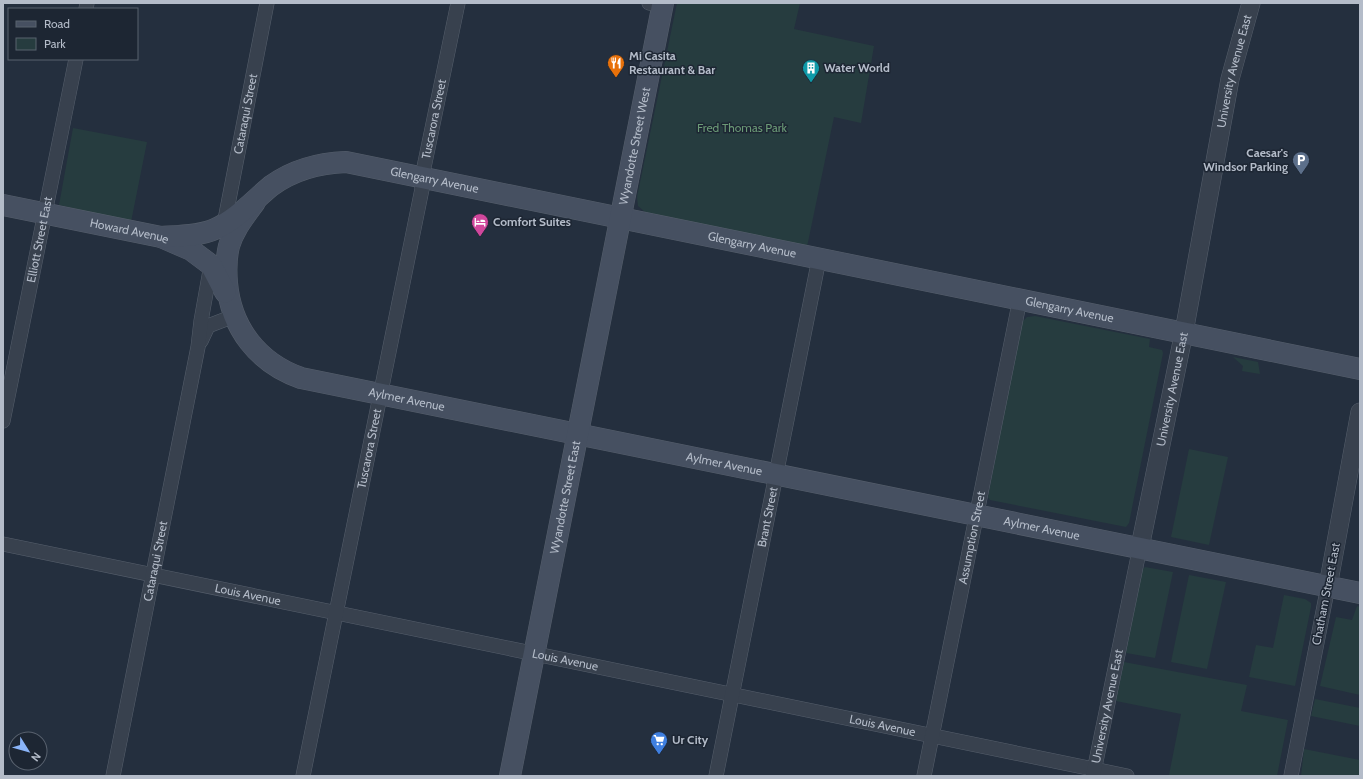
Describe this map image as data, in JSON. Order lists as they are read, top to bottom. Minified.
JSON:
{"streets":{"main road":["Wyandotte Street West","Glengarry Avenue","Howard Avenue","Aylmer Avenue","Wyandotte Street East"],"street":["University Avenue East","Cataraqui Street","Tuscarora Street","Elliott Street East","Brant Street","Assumption Street","Chatham Street East","Louis Avenue"]},"crossings":[["University Avenue East","Glengarry Avenue"],["University Avenue East","Aylmer Avenue"],["University Avenue East","Louis Avenue"],["Cataraqui Street","Glengarry Avenue"],["Cataraqui Street","Howard Avenue"],["Cataraqui Street","Aylmer Avenue"],["Cataraqui Street","Louis Avenue"],["Tuscarora Street","Glengarry Avenue"],["Tuscarora Street","Aylmer Avenue"],["Tuscarora Street","Louis Avenue"],["Wyandotte Street West","Glengarry Avenue"],["Wyandotte Street West","Wyandotte Street East"],["Glengarry Avenue","Howard Avenue"],["Glengarry Avenue","Aylmer Avenue"],["Glengarry Avenue","Wyandotte Street East"],["Glengarry Avenue","Brant Street"],["Glengarry Avenue","Assumption Street"],["Howard Avenue","Elliott Street East"],["Howard Avenue","Aylmer Avenue"],["Aylmer Avenue","Wyandotte Street East"],["Aylmer Avenue","Brant Street"],["Aylmer Avenue","Assumption Street"],["Aylmer Avenue","Chatham Street East"],["Wyandotte Street East","Louis Avenue"],["Brant Street","Louis Avenue"],["Assumption Street","Louis Avenue"]],"parks":["Fred Thomas Park"],"places":{"restaurant":["Mi Casita Restaurant & Bar"],"building":["Water World"],"parking":["Caesar's Windsor Parking"],"hotel":["Comfort Suites"],"supermarket":["Ur City"]},"legend":["Road","Park"],"north":"bottom right"}
